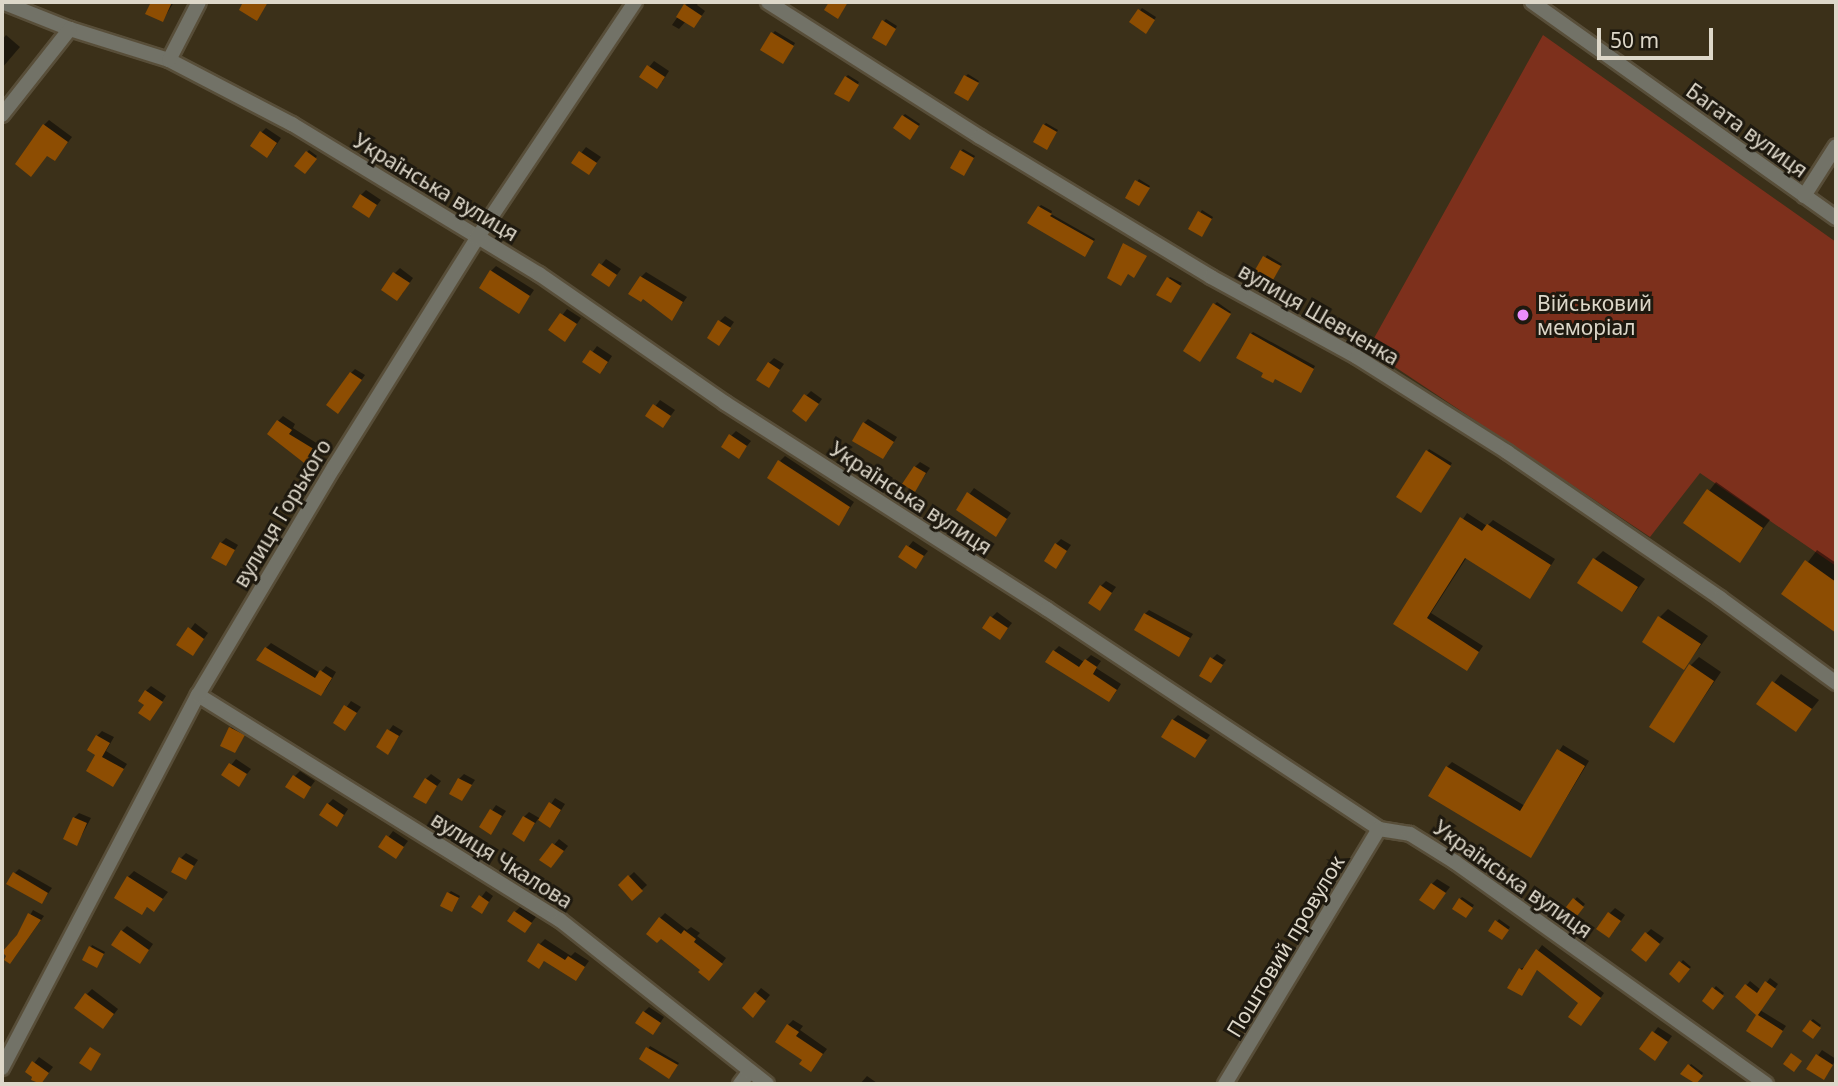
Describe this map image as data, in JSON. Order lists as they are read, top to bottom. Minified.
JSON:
{"streets":{"street":["Багата вулиця","Українська вулиця","вулиця Шевченка","вулиця Горького","вулиця Чкалова","Поштовий провулок"]},"crossings":[["Українська вулиця","вулиця Горького"],["Українська вулиця","Поштовий провулок"],["вулиця Горького","вулиця Чкалова"]],"places":["Військовий меморіал"],"scale_bar":"50 m"}
